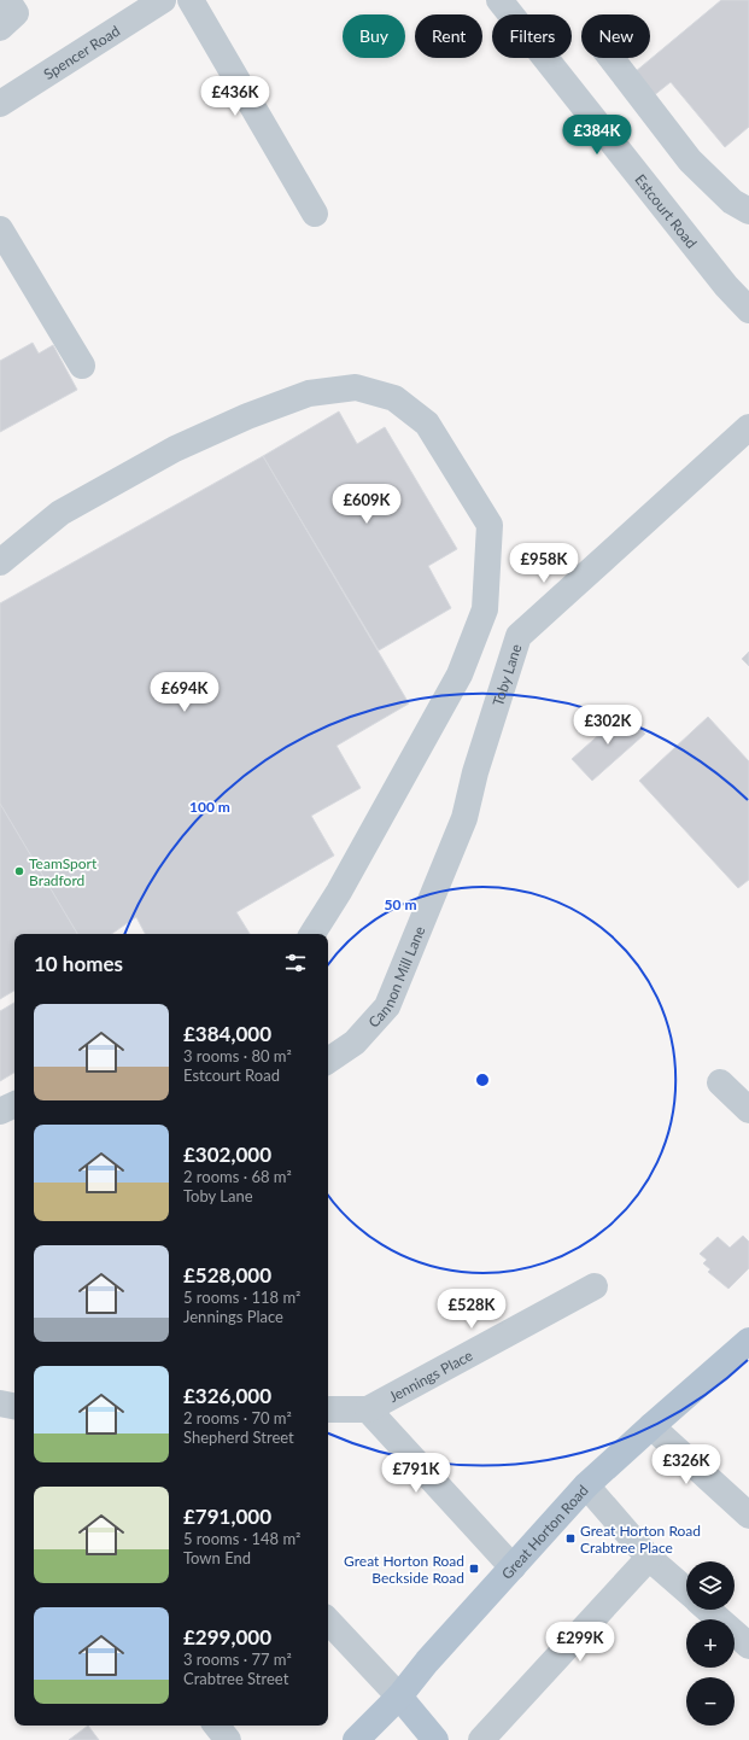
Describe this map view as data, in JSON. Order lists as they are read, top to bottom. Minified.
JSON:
{"streets":{"main road":["Great Horton Road"],"street":["Spencer Road","Estcourt Road","Toby Lane","Cannon Mill Lane","Jennings Place"]},"crossings":[["Toby Lane","Cannon Mill Lane"]],"places":{"other":["TeamSport Bradford"],"transit":["Great Horton Road Crabtree Place","Great Horton Road Beckside Road"]},"page":{"chip":["Buy","Rent","Filters","New"],"price":["£436K","£384K","£609K","£958K","£694K","£302K","£528K","£326K","£791K","£299K"],"heading":"10 homes","list":[{"name":"£384,000","note":"3 rooms · 80 m² · Estcourt Road"},{"name":"£302,000","note":"2 rooms · 68 m² · Toby Lane"},{"name":"£528,000","note":"5 rooms · 118 m² · Jennings Place"},{"name":"£326,000","note":"2 rooms · 70 m² · Shepherd Street"},{"name":"£791,000","note":"5 rooms · 148 m² · Town End"},{"name":"£299,000","note":"3 rooms · 77 m² · Crabtree Street"}],"map_buttons":["+","−"]},"rings":["100 m","50 m"]}
